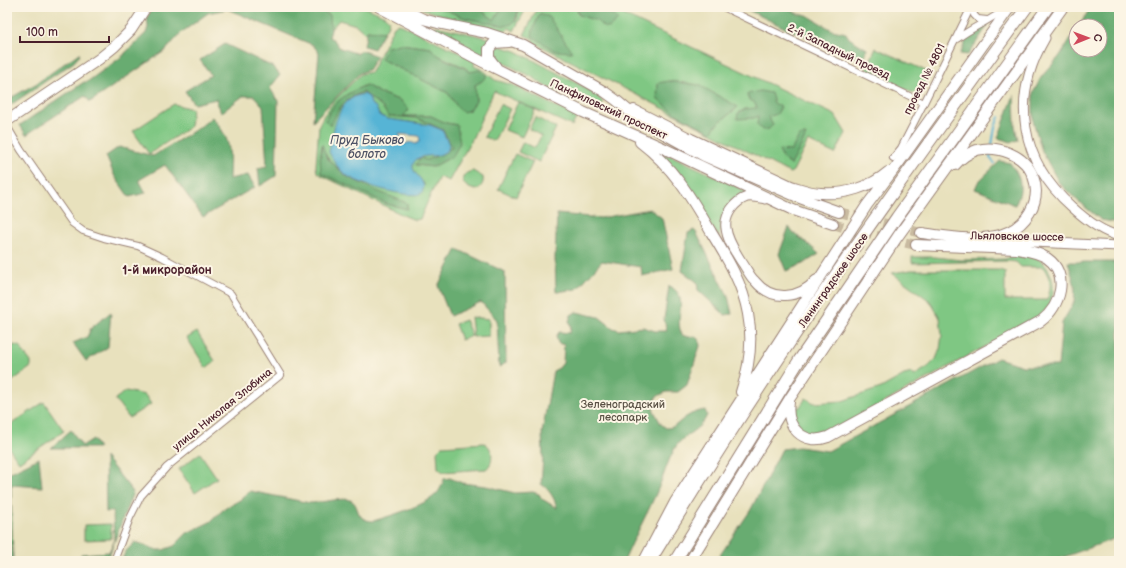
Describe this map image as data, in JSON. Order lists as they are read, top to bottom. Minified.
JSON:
{"streets":{"highway":["Ленинградское шоссе"],"main road":["Панфиловский проспект","Льяловское шоссе"],"street":["2-й Западный проезд","проезд № 4801","улица Николая Злобина"]},"crossings":[["2-й Западный проезд","проезд № 4801"],["проезд № 4801","Ленинградское шоссе"]],"districts":["1-й микрорайон"],"water":["Пруд Быково болото"],"parks":["Зеленоградский лесопарк"],"scale_bar":"100 m","north":"right"}
